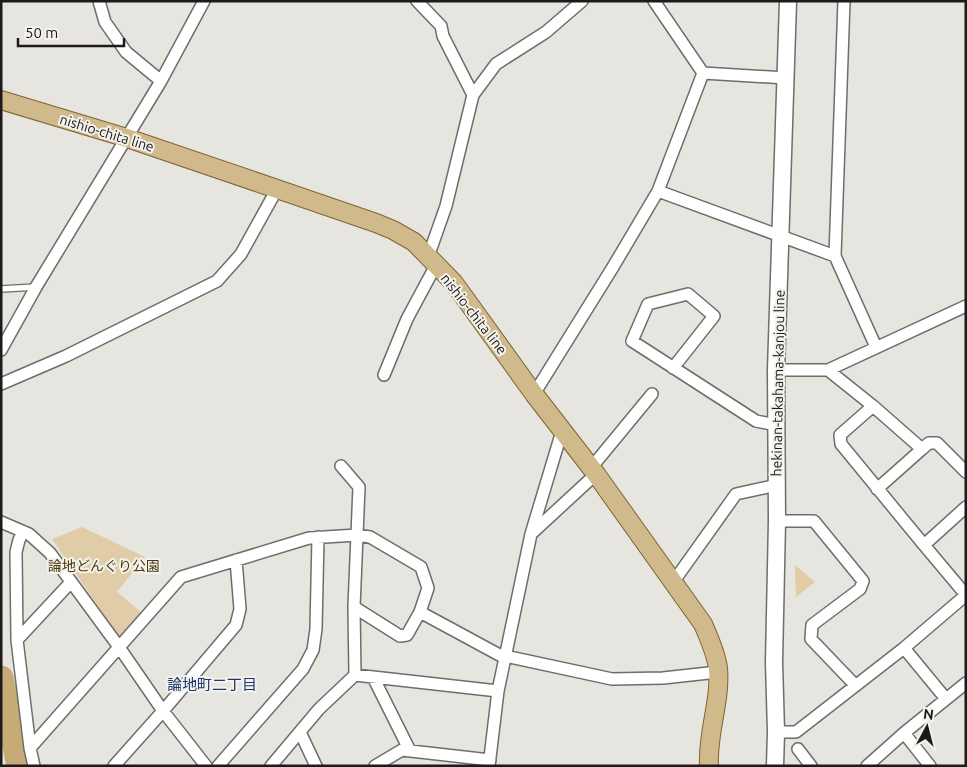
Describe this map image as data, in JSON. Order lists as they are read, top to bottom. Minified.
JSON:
{"streets":{"main road":["nishio-chita line","hekinan-takahama-kanjou line"]},"districts":["論地町二丁目"],"parks":["論地どんぐり公園"],"scale_bar":"50 m","north":"top"}
